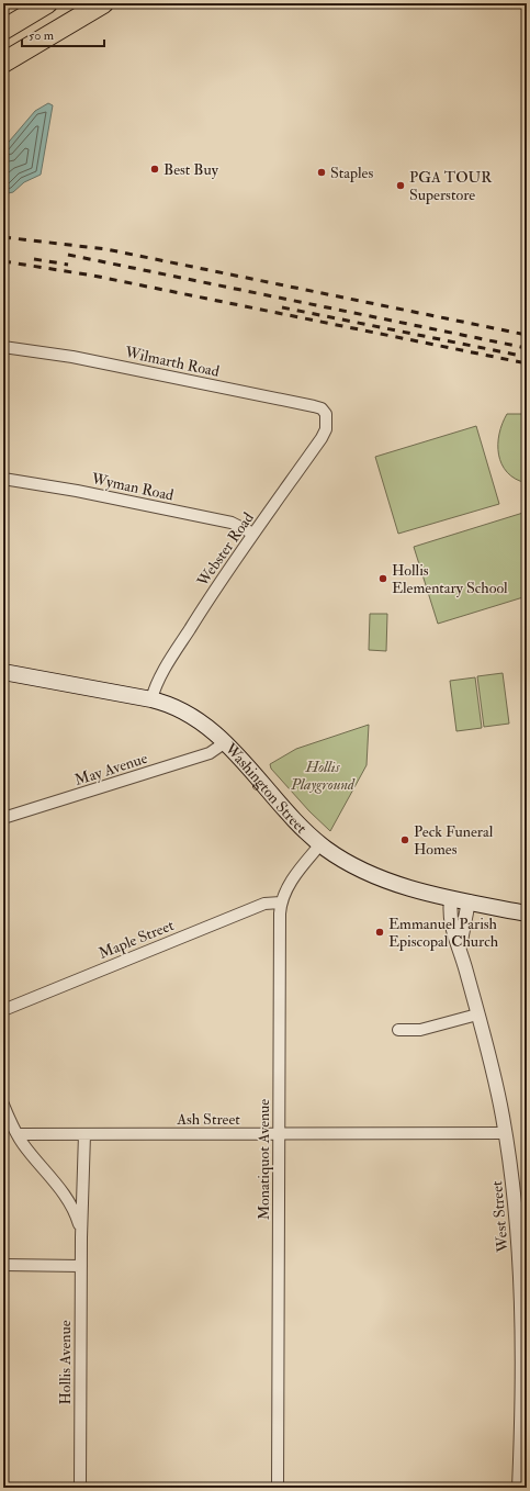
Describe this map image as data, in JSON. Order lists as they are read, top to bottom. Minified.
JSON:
{"streets":{"main road":["Washington Street"],"street":["Wilmarth Road","Wyman Road","Webster Road","May Avenue","Maple Street","Ash Street","Monatiquot Avenue","West Street","Hollis Avenue"]},"crossings":[["Wilmarth Road","Webster Road"],["Wyman Road","Webster Road"],["Webster Road","Washington Street"],["May Avenue","Washington Street"],["Washington Street","Monatiquot Avenue"],["Washington Street","West Street"],["Maple Street","Monatiquot Avenue"],["Ash Street","Monatiquot Avenue"],["Ash Street","West Street"],["Ash Street","Hollis Avenue"]],"parks":["Hollis Playground"],"places":["Best Buy","Staples","PGA TOUR Superstore","Hollis Elementary School","Peck Funeral Homes","Emmanuel Parish Episcopal Church"],"scale_bar":"50 m"}
